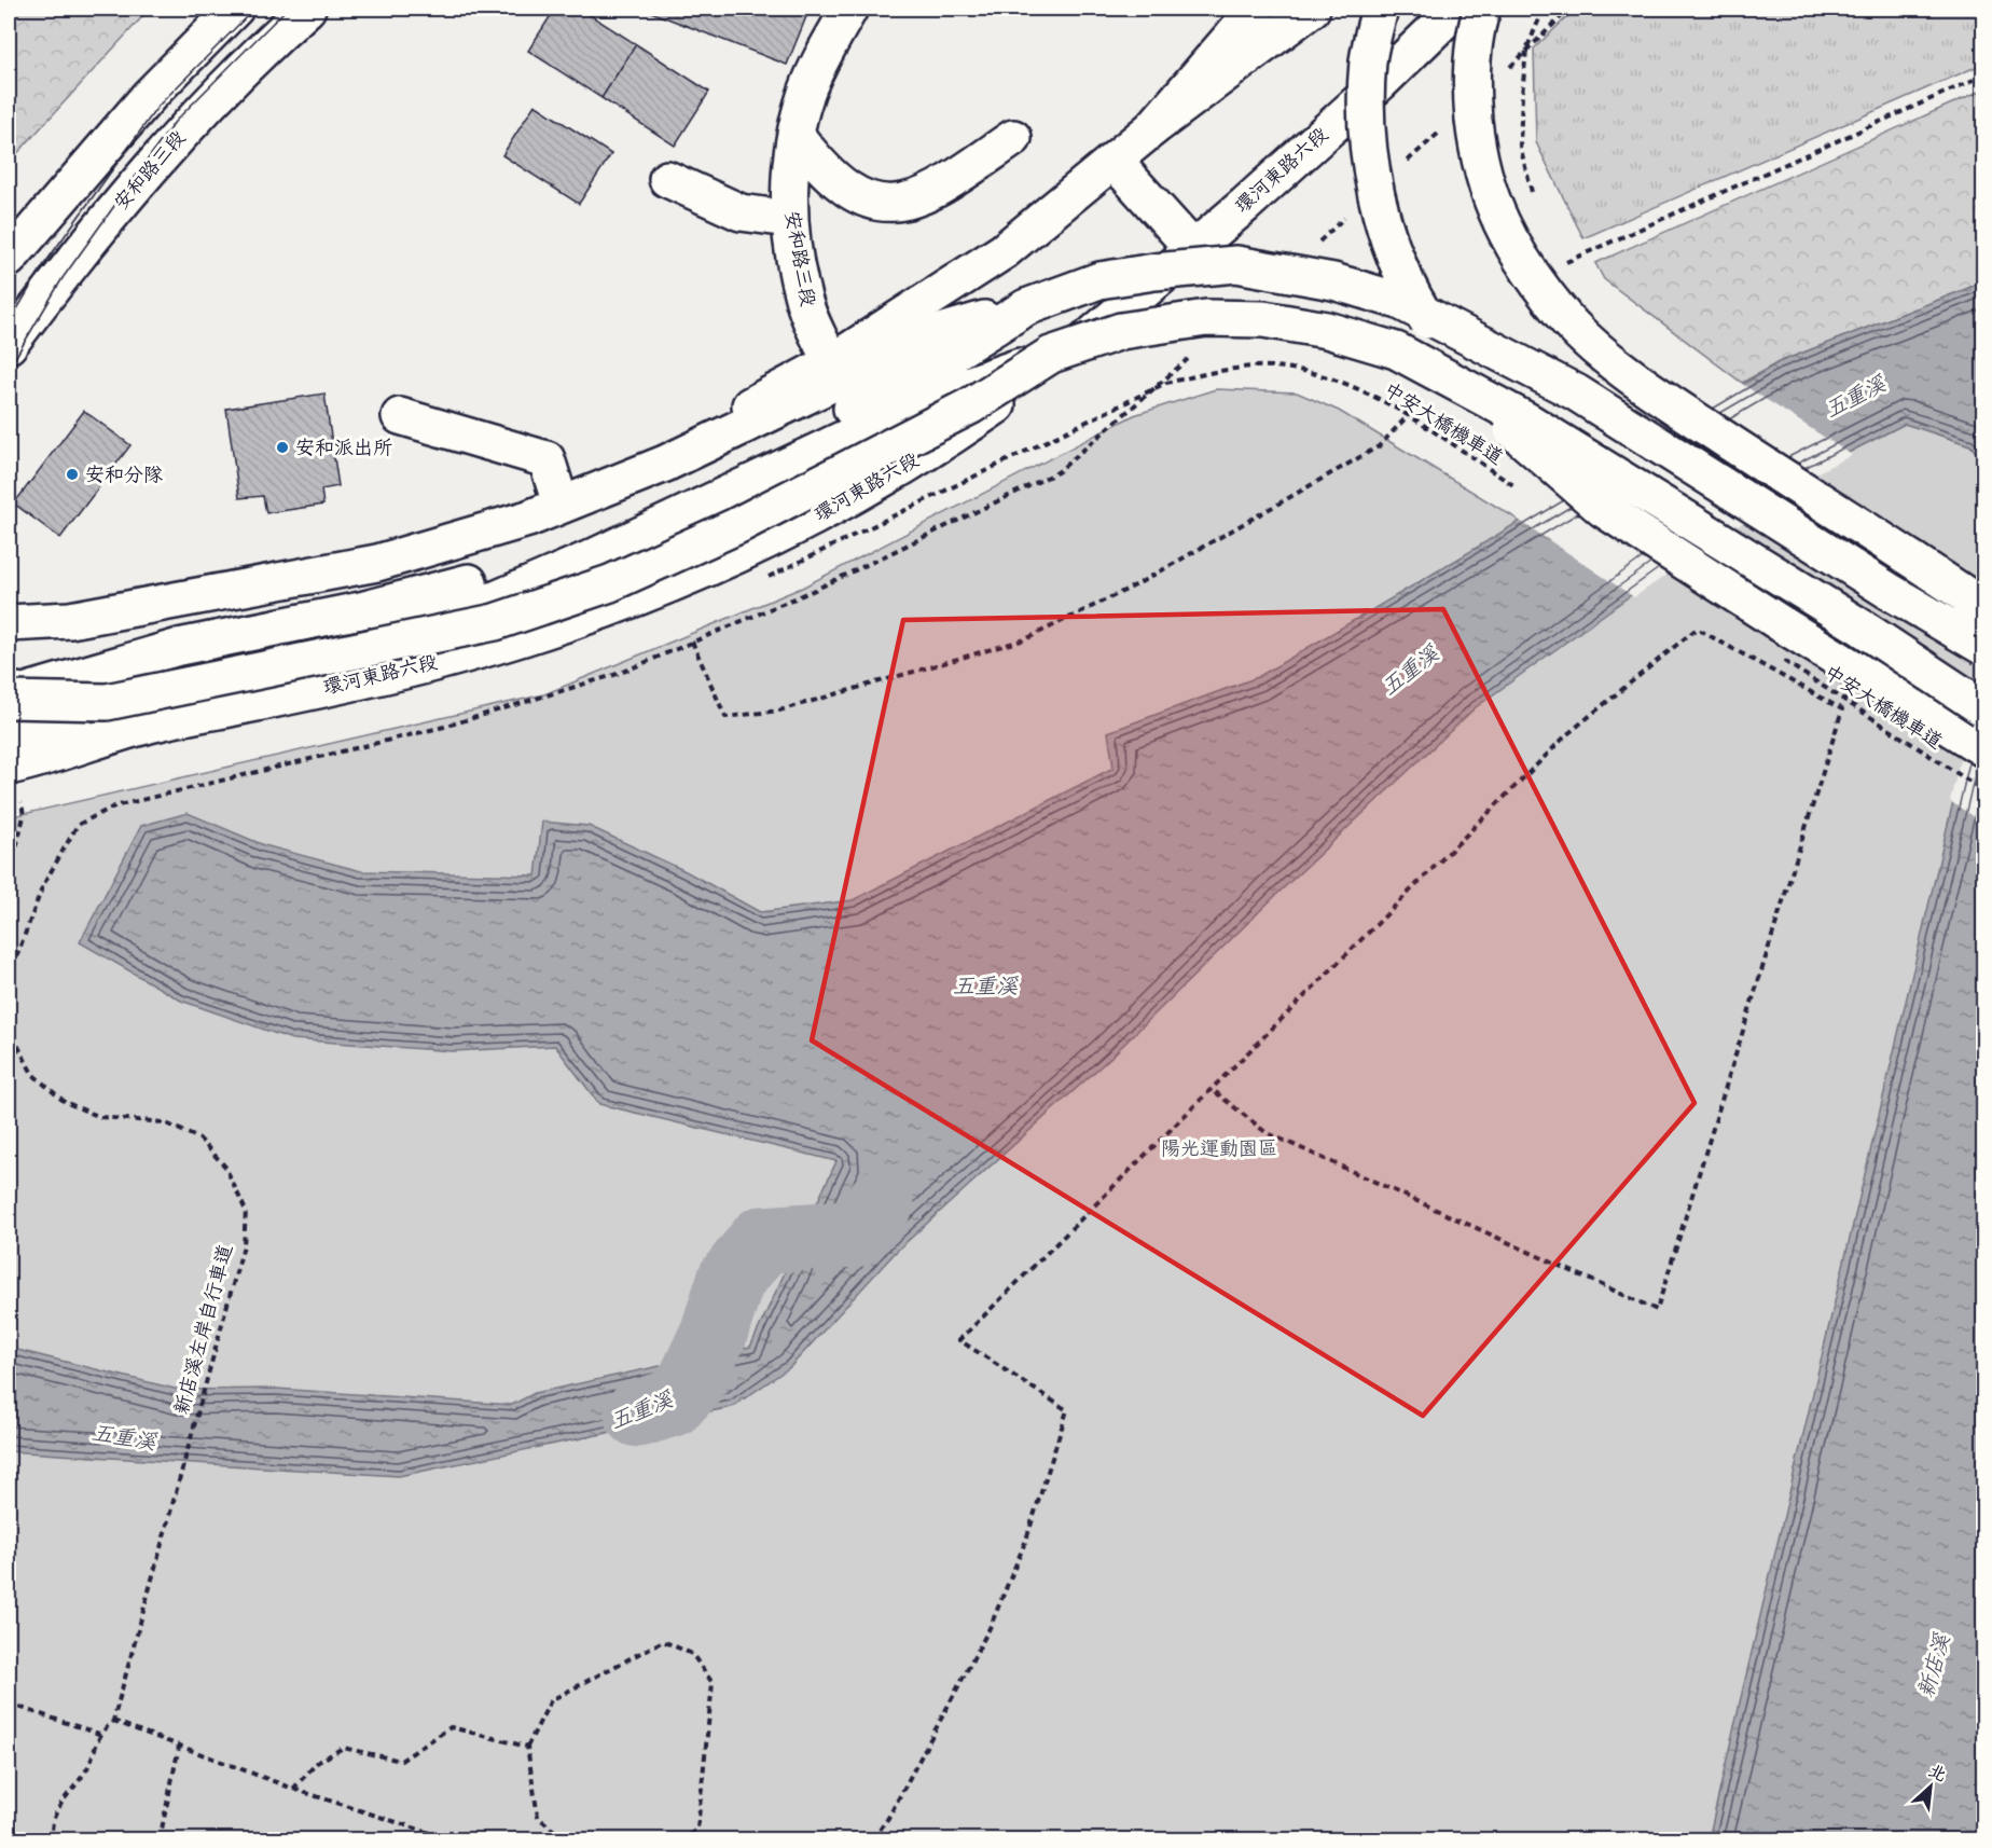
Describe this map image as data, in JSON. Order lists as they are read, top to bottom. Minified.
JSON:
{"streets":{"main road":["安和路三段","環河東路六段"],"path":["中安大橋機車道","新店溪左岸自行車道"]},"water":["五重溪","新店溪"],"parks":["陽光運動園區"],"places":["安和派出所","安和分隊"],"north":"top right"}
